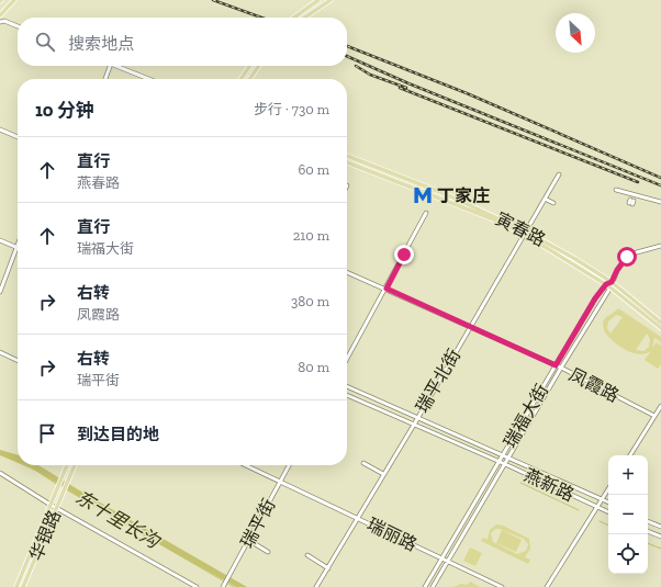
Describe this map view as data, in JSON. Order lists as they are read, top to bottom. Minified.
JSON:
{"streets":{"main road":["寅春路","华银路"],"street":["瑞平北街","凤霞路","瑞福大街","燕新路","瑞平街","瑞丽路"]},"crossings":[["寅春路","瑞平北街"],["寅春路","瑞福大街"],["瑞平北街","凤霞路"],["瑞平北街","燕新路"],["瑞平北街","瑞丽路"],["凤霞路","瑞福大街"],["瑞福大街","燕新路"],["瑞福大街","瑞丽路"],["瑞平街","瑞丽路"]],"water":["东十里长沟"],"places":{"metro station":["丁家庄"]},"north":"bottom right","page":{"search":"搜索地点","heading":["10 分钟","步行 · 730 m"],"list":[["直行","燕春路","60 m"],["直行","瑞福大街","210 m"],["右转","凤霞路","380 m"],["右转","瑞平街","80 m"],"到达目的地"],"map_buttons":["+","−"]}}
